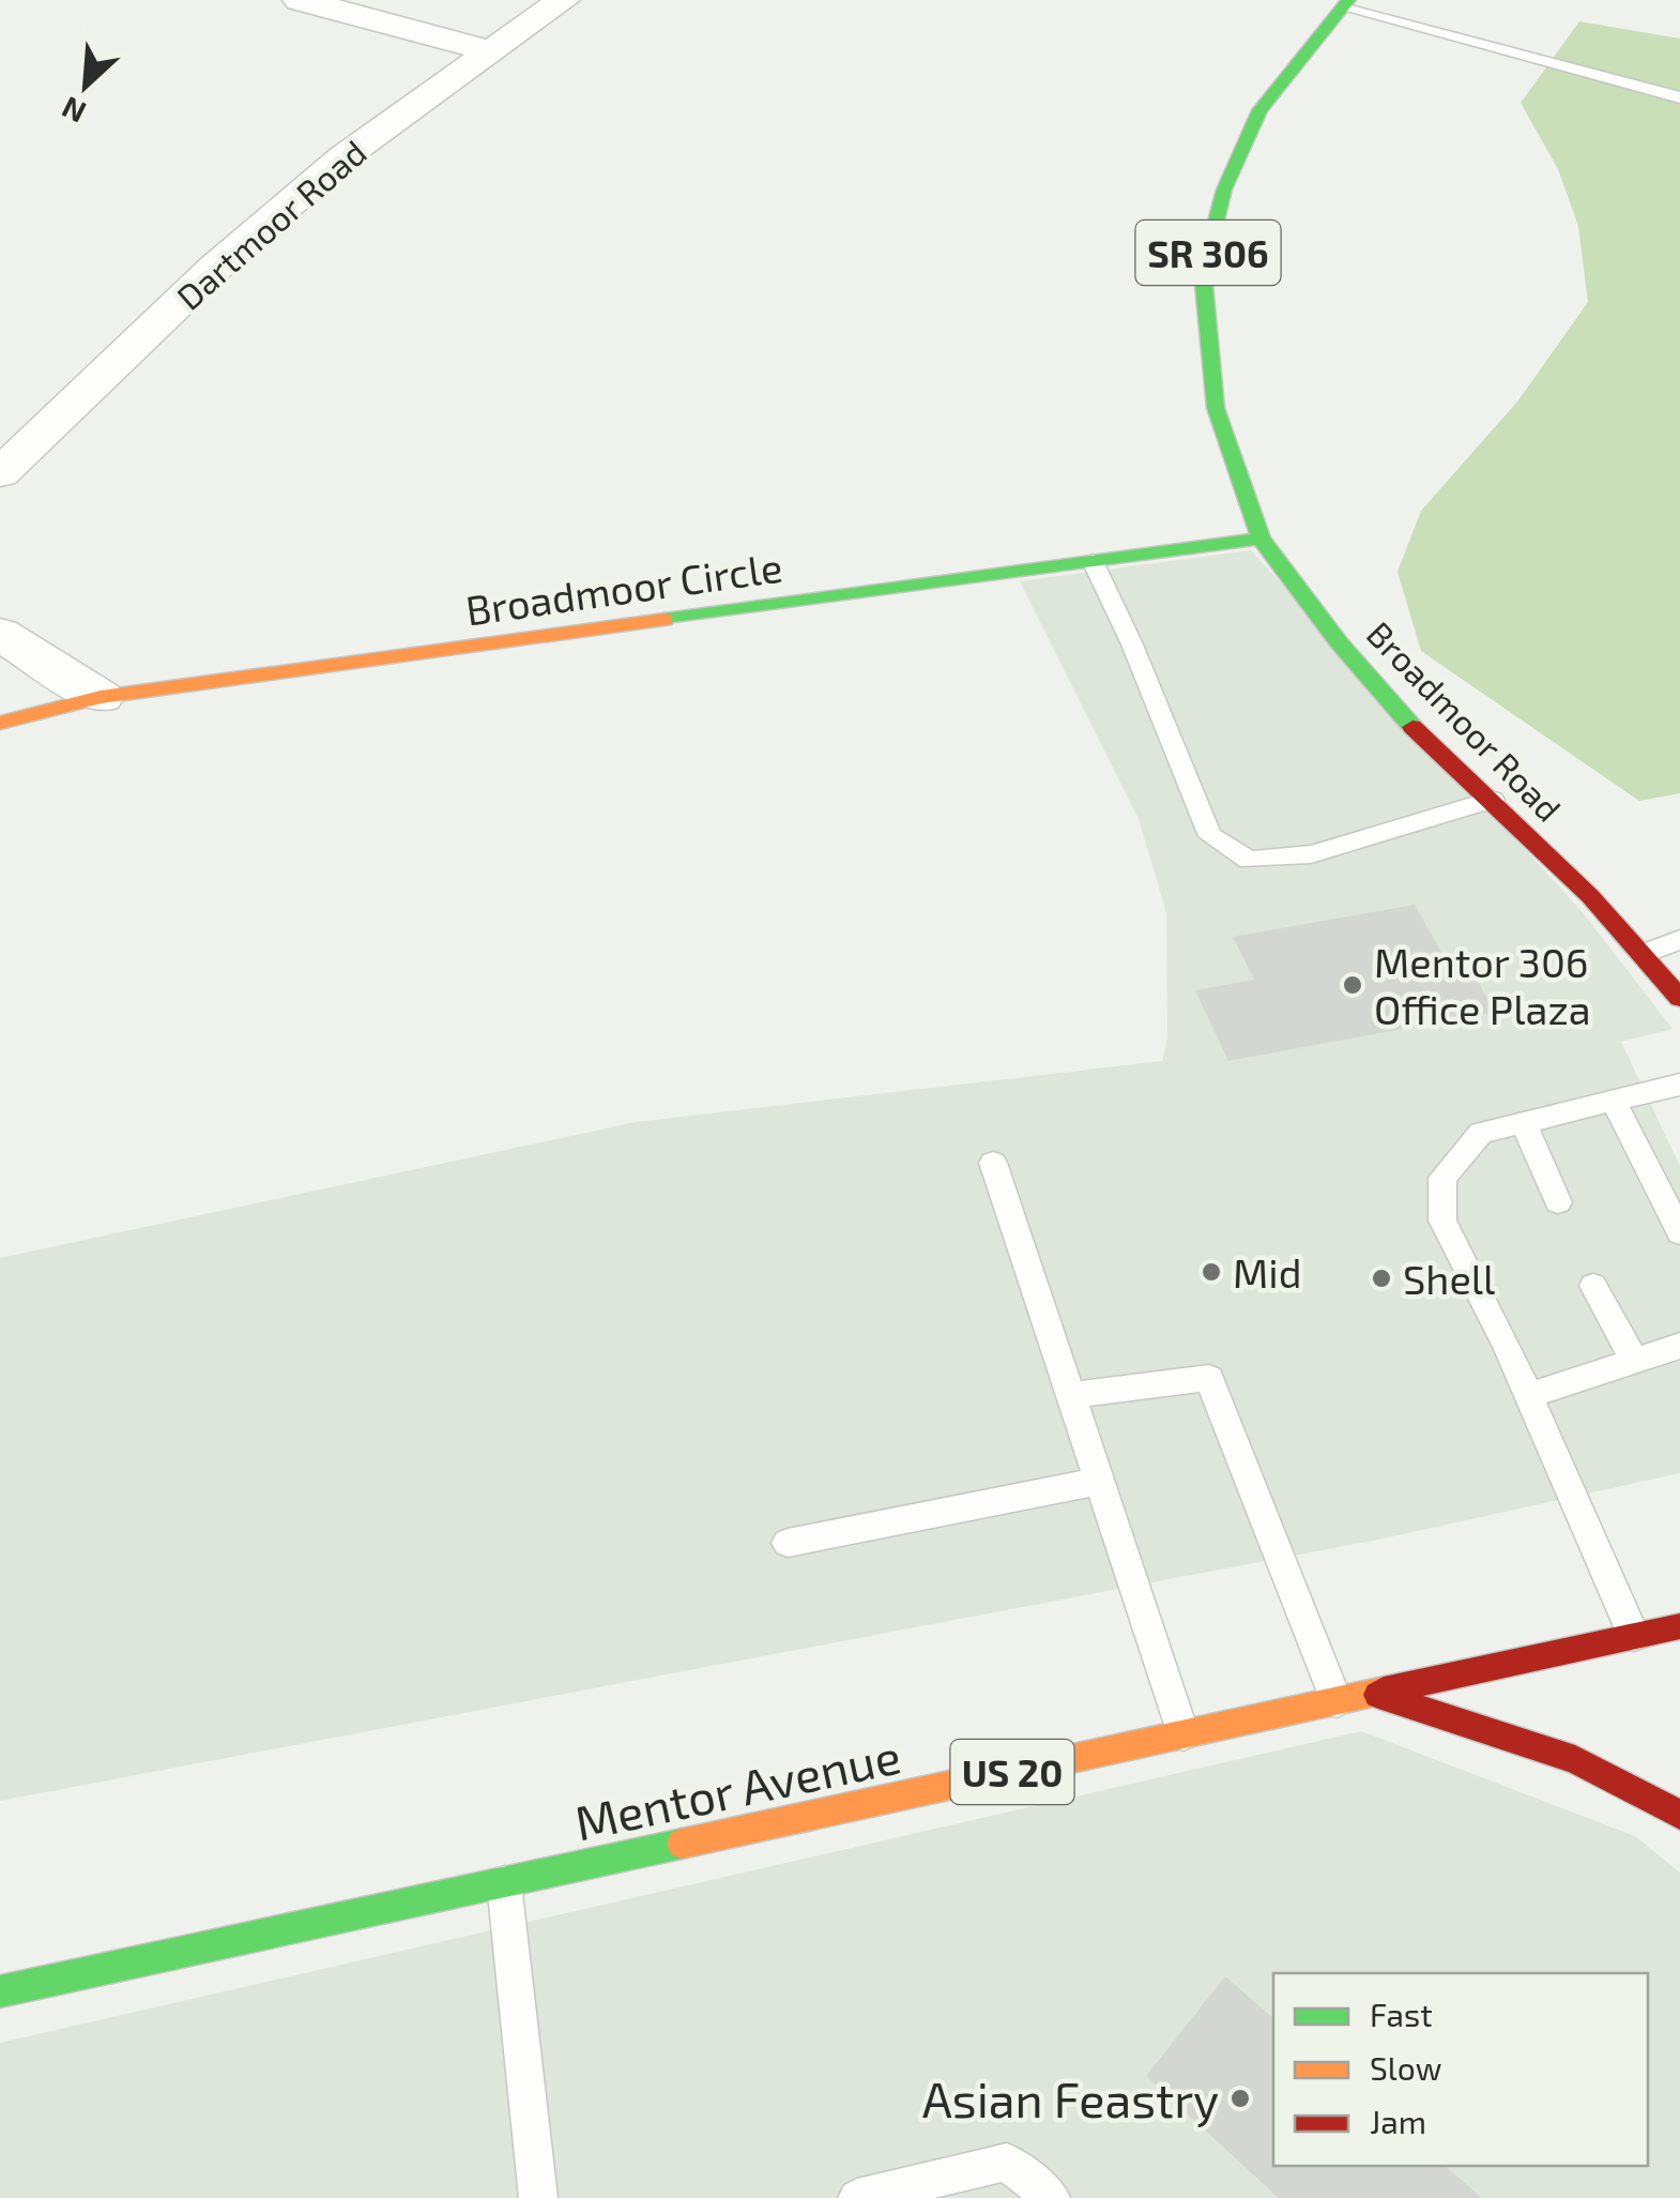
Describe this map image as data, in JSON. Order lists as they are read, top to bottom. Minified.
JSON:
{"streets":{"main road":["SR 306","Broadmoor Circle","Broadmoor Road","US 20","Mentor Avenue"],"street":["Dartmoor Road"]},"crossings":[["Broadmoor Circle","Broadmoor Road"]],"places":["Mentor 306 Office Plaza","Mid","Shell","Asian Feastry"],"legend":["Fast","Slow","Jam"],"north":"bottom left"}
